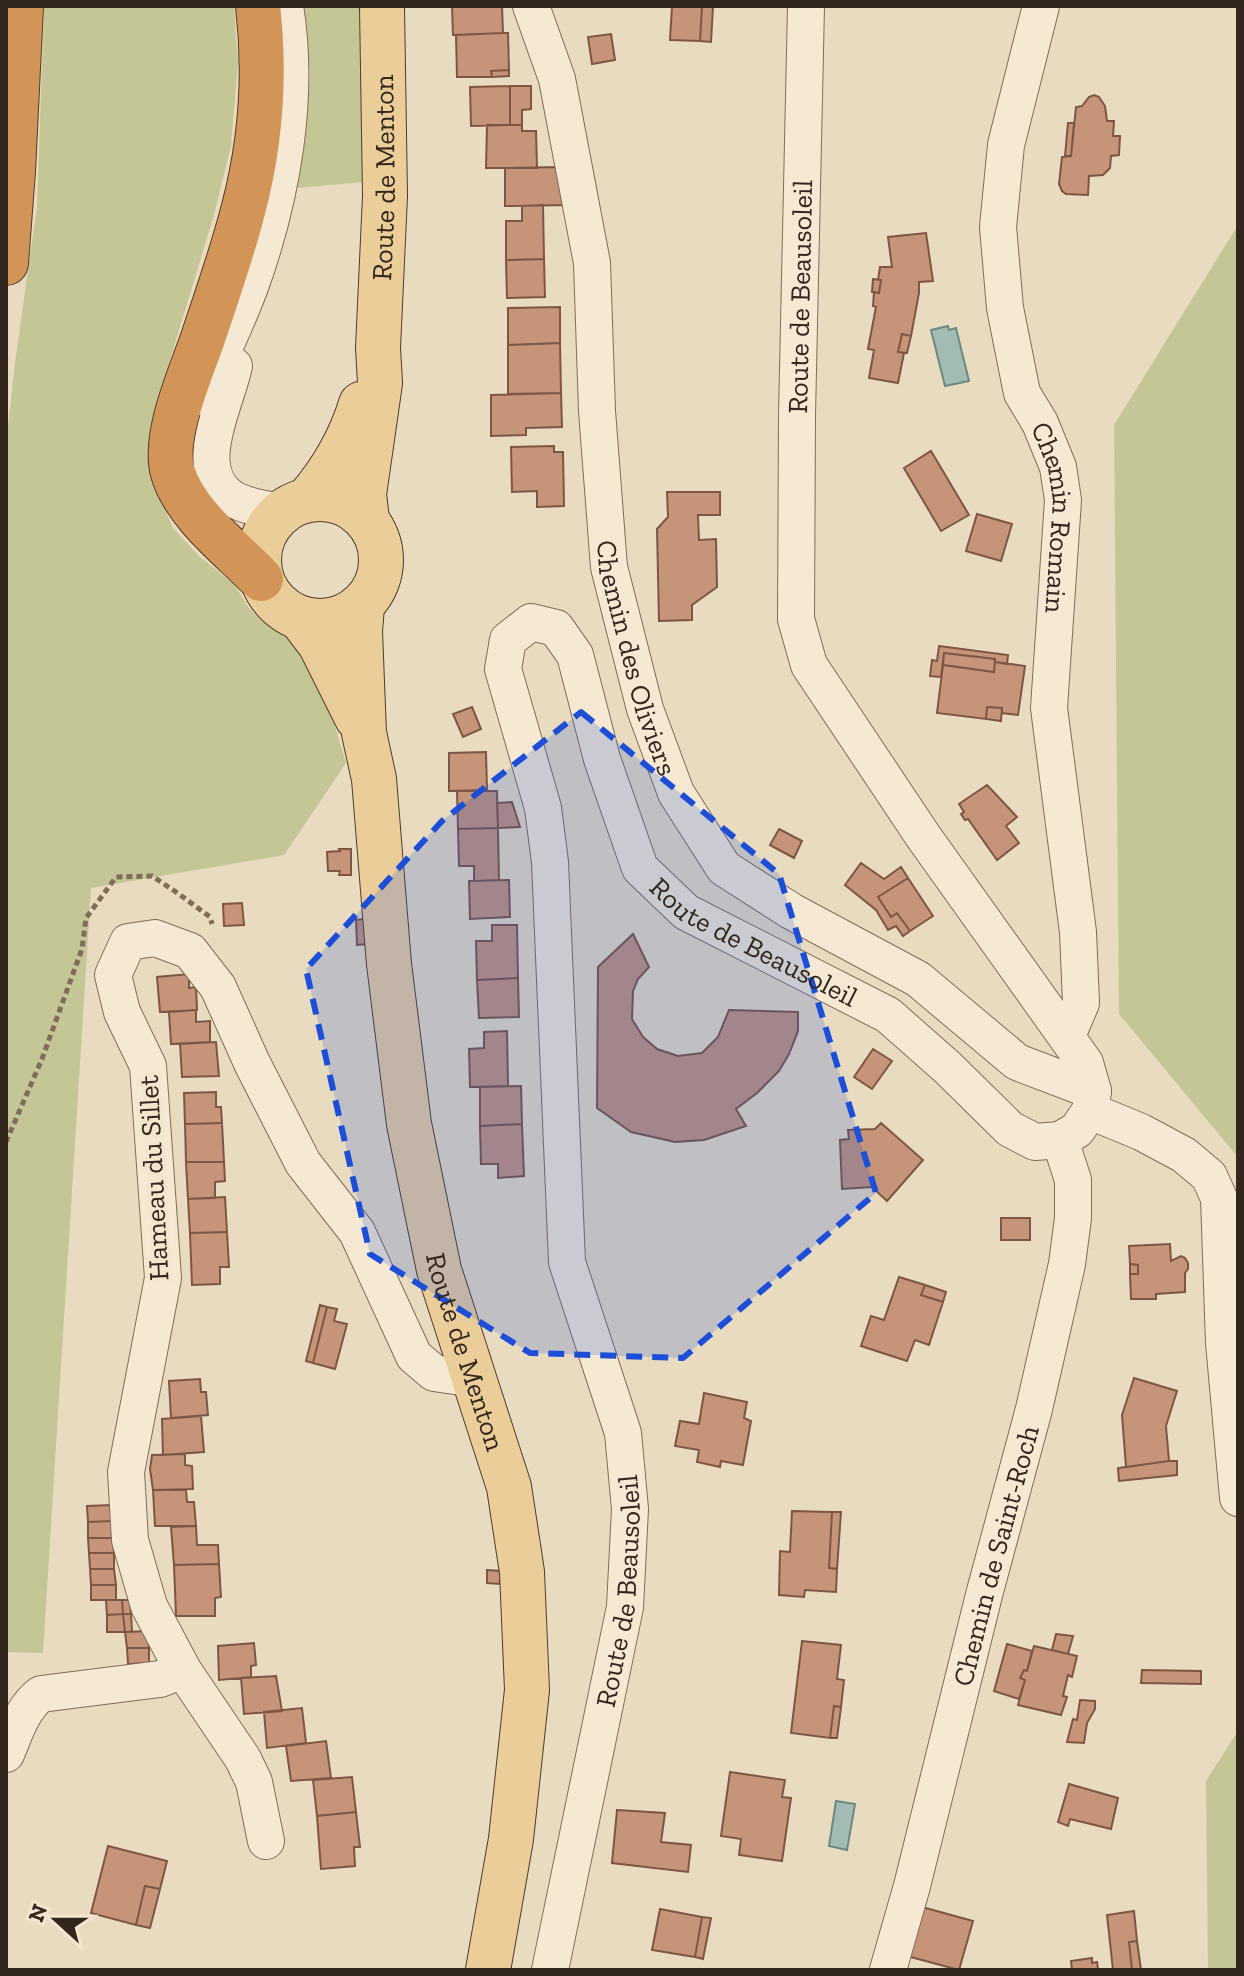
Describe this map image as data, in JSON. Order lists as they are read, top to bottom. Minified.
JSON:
{"streets":{"main road":["Route de Menton"],"street":["Route de Beausoleil","Chemin Romain","Chemin des Oliviers","Hameau du Sillet","Chemin de Saint-Roch"]},"crossings":[["Route de Menton","Hameau du Sillet"],["Route de Beausoleil","Chemin Romain"],["Route de Beausoleil","Chemin des Oliviers"],["Route de Beausoleil","Chemin de Saint-Roch"]],"north":"left"}
